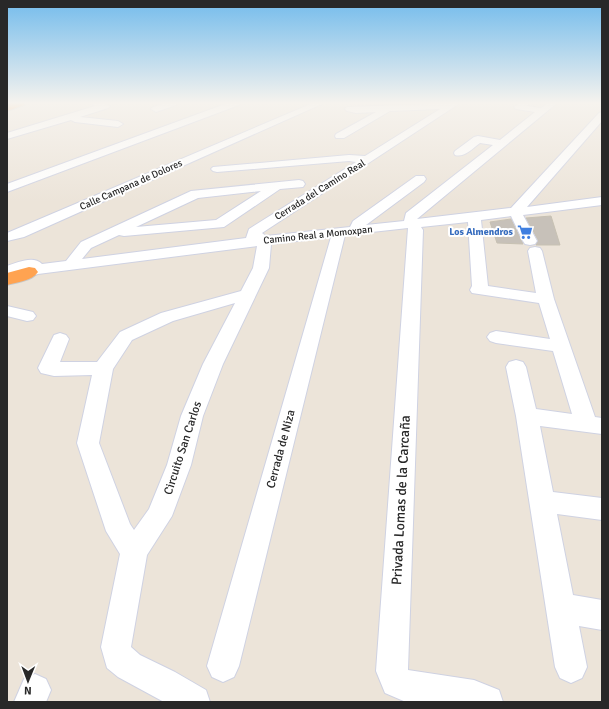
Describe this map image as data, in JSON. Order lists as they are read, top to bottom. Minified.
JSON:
{"streets":{"street":["Calle Campana de Dolores","Cerrada del Camino Real","Camino Real a Momoxpan","Circuito San Carlos","Cerrada de Niza","Privada Lomas de la Carcaña"]},"crossings":[["Cerrada del Camino Real","Camino Real a Momoxpan"],["Cerrada del Camino Real","Circuito San Carlos"],["Camino Real a Momoxpan","Circuito San Carlos"],["Camino Real a Momoxpan","Cerrada de Niza"],["Camino Real a Momoxpan","Privada Lomas de la Carcaña"]],"places":{"supermarket":["Los Almendros"]},"north":"bottom"}
